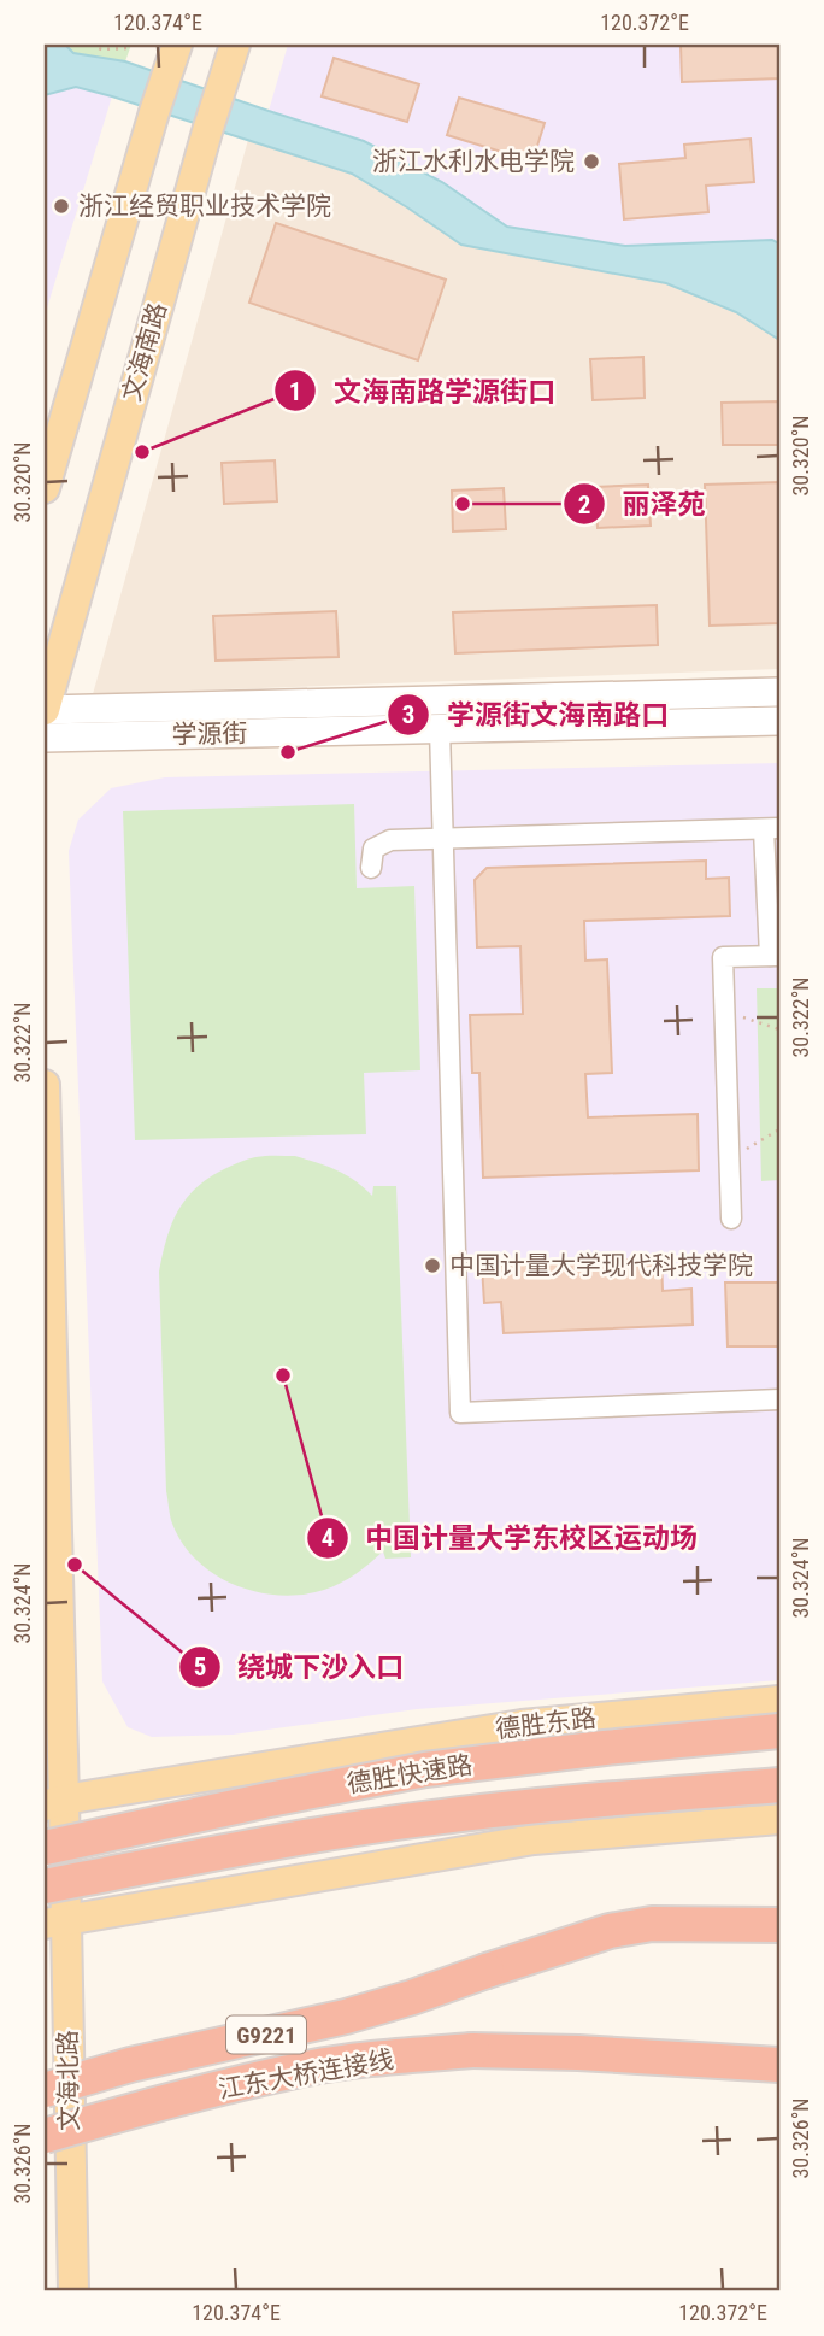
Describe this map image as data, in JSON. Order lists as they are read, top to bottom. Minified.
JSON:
{"streets":{"highway":["德胜快速路","G9221","江东大桥连接线"],"main road":["文海南路","学源街","德胜东路","文海北路"]},"places":["浙江水利水电学院","浙江经贸职业技术学院","文海南路学源街口","丽泽苑","学源街文海南路口","中国计量大学现代科技学院","中国计量大学东校区运动场","绕城下沙入口"],"coordinates":["120.374°E","120.372°E","30.320°N","30.322°N","30.324°N","30.326°N"]}
